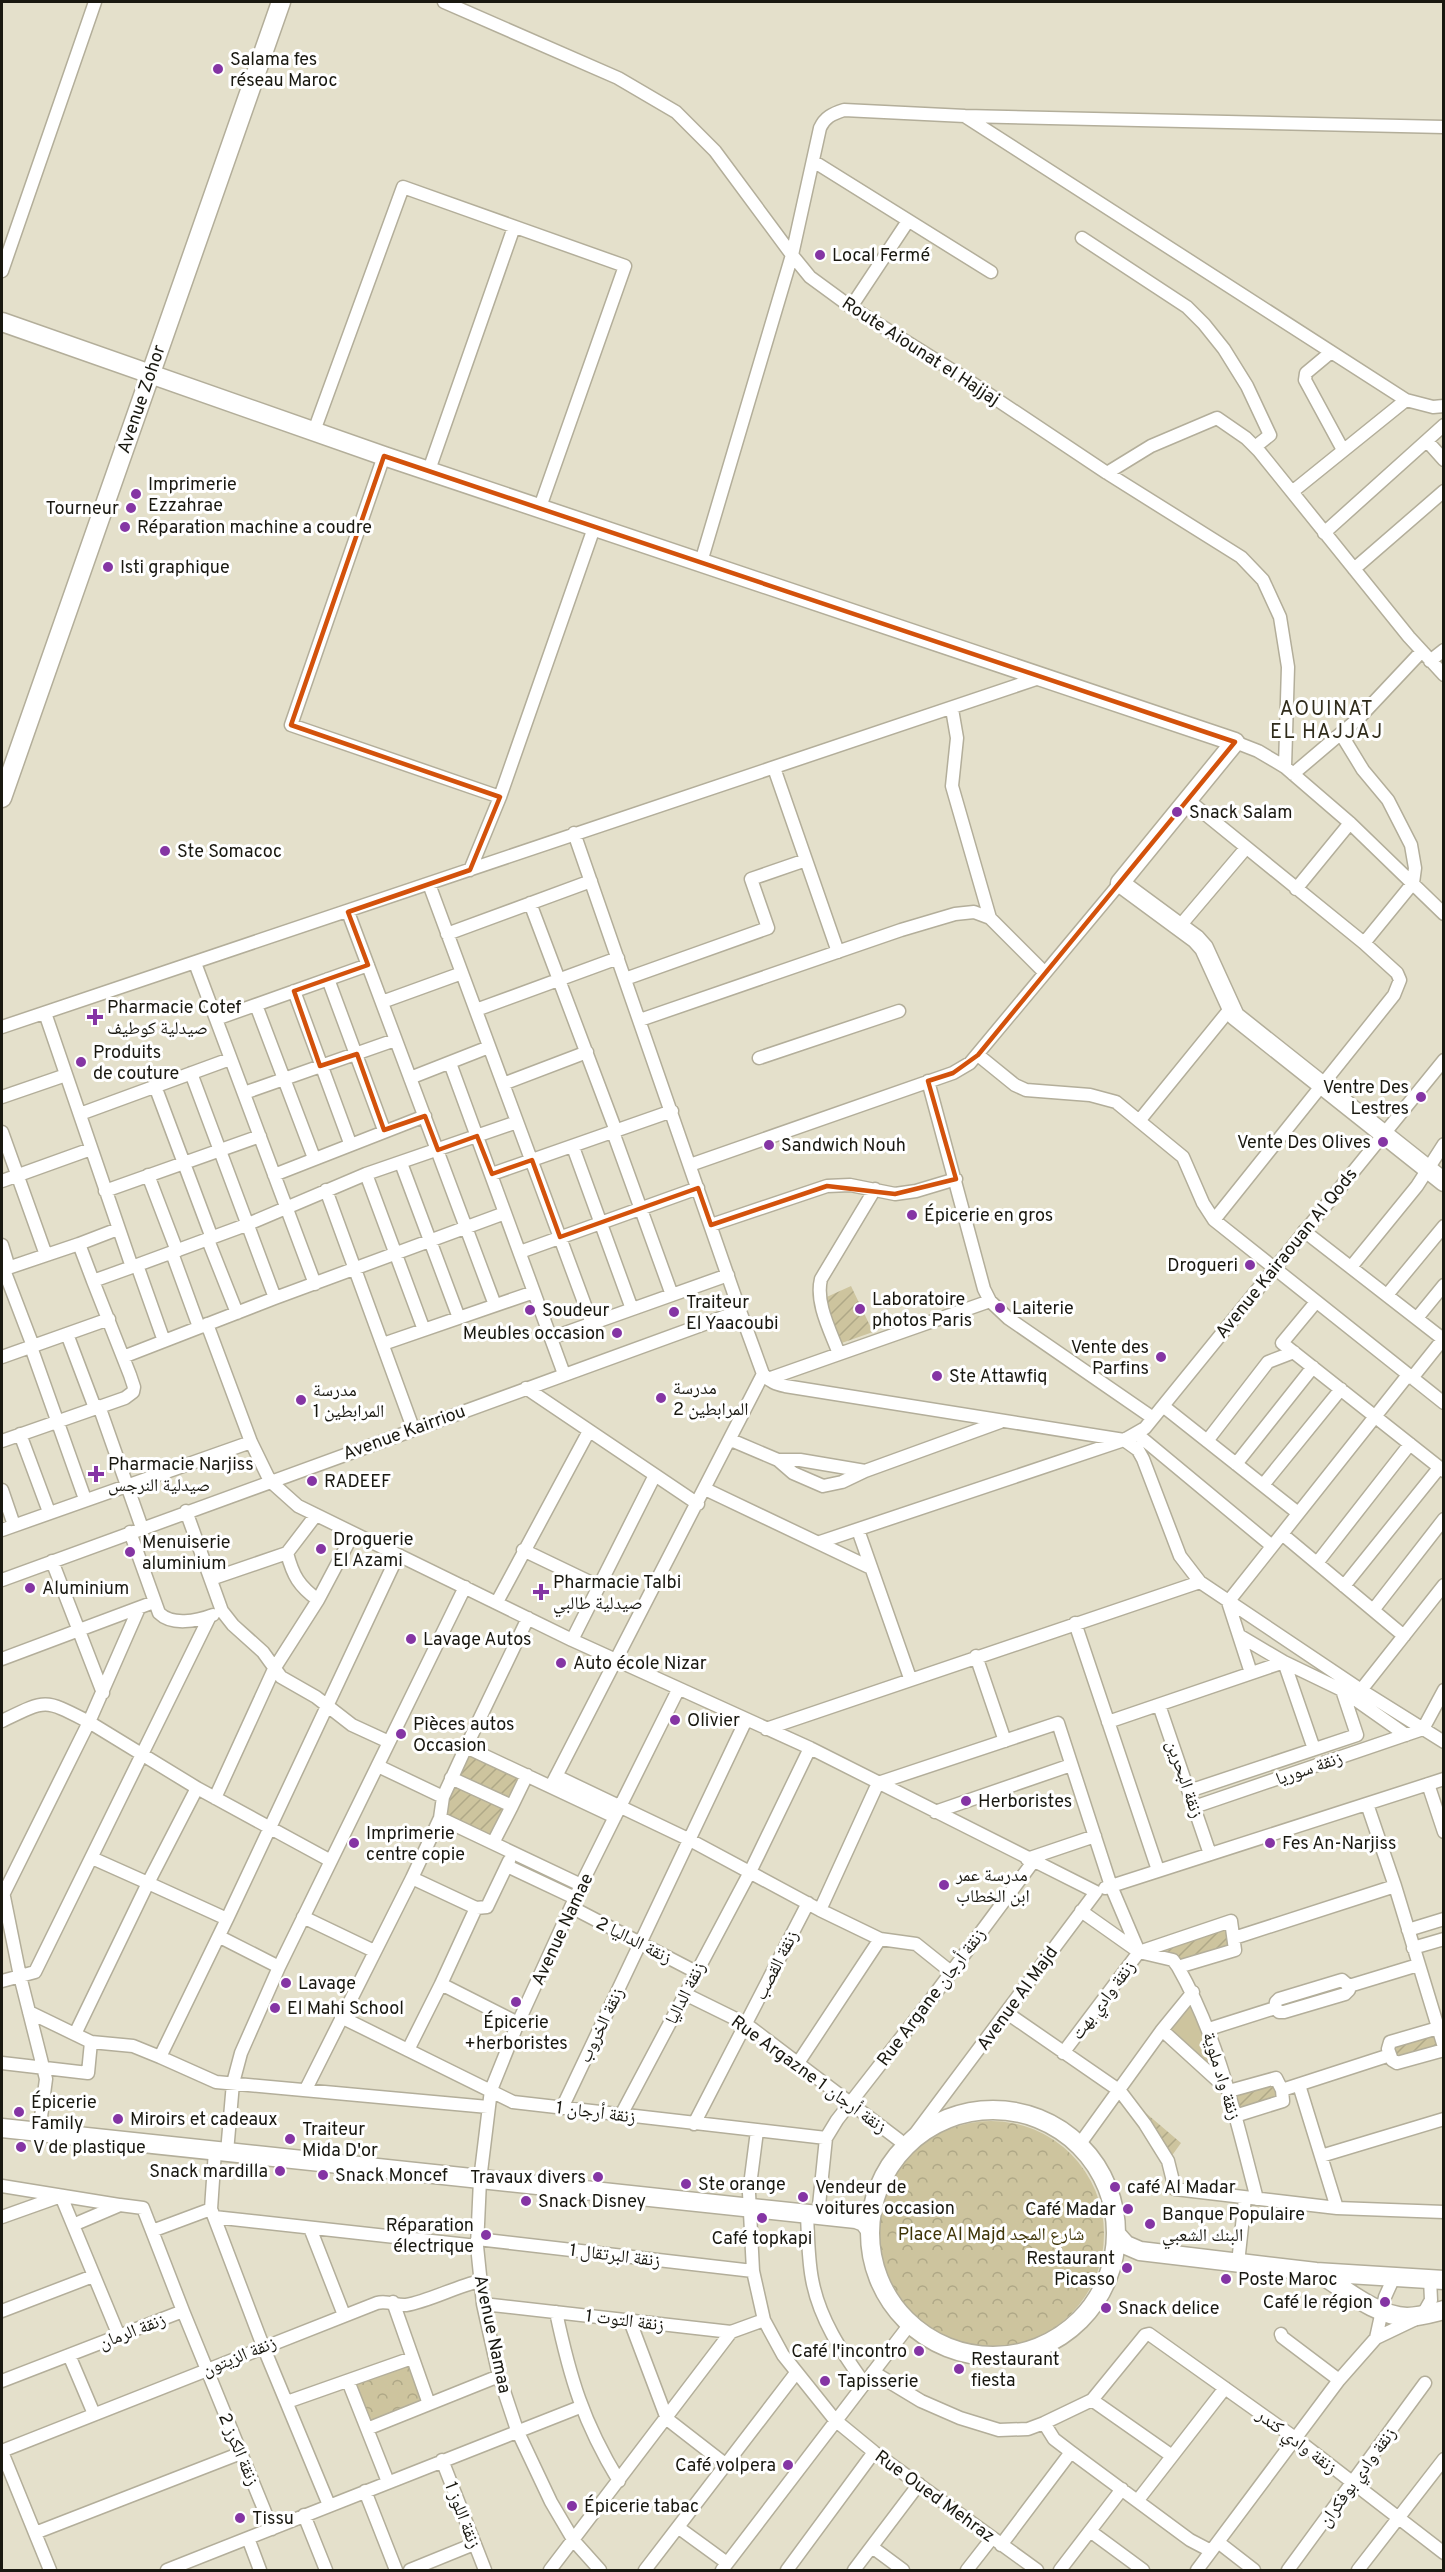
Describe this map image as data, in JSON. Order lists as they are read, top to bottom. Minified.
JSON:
{"streets":{"street":["Route Aiounat el Hajjaj","Avenue Zohor","Avenue Kairaouan Al Qods","Avenue Kairriou","زنقة سوريا","زنقة البحرين","Avenue Namae","زنقة الداليا 2","زنقة القصب","زنقة الداليا","Rue Argane زنقة أرجان","Avenue Al Majd","زنقة وادي بهت","زنقة الخروب","Rue Argazne 1 زنقة أرجان","زنقة واد ملوية","زنقة أرجان 1","زنقة البرتقال 1","زنقة التوت 1","زنقة الرمان","Avenue Namaa","زنقة الزيتون","زنقة وادي كندر","زنقة الكرز 2","زنقة وادي بوفكران","Rue Oued Mehraz","زنقة اللوز 1"]},"crossings":[["زنقة سوريا","زنقة البحرين"],["Avenue Namae","زنقة الداليا 2"],["Avenue Namae","زنقة أرجان 1"],["Avenue Namae","Avenue Namaa"],["زنقة الداليا 2","زنقة الداليا"],["زنقة الداليا 2","زنقة الخروب"],["زنقة القصب","Rue Argazne 1 زنقة أرجان"],["زنقة القصب","زنقة أرجان 1"],["زنقة الداليا","Rue Argazne 1 زنقة أرجان"],["زنقة الداليا","زنقة أرجان 1"],["Rue Argane زنقة أرجان","Rue Argazne 1 زنقة أرجان"],["Avenue Al Majd","Rue Argazne 1 زنقة أرجان"],["زنقة الخروب","زنقة أرجان 1"],["زنقة أرجان 1","Rue Oued Mehraz"],["زنقة البرتقال 1","Avenue Namaa"],["زنقة البرتقال 1","Rue Oued Mehraz"],["زنقة التوت 1","Avenue Namaa"],["زنقة التوت 1","Rue Oued Mehraz"],["زنقة الرمان","زنقة الكرز 2"],["Avenue Namaa","زنقة الزيتون"],["زنقة الزيتون","زنقة الكرز 2"],["زنقة وادي كندر","زنقة وادي بوفكران"]],"districts":["AOUINAT EL HAJJAJ"],"parks":["Place Al Majd شارع المجد"],"places":{"other":["Salama fes réseau Maroc","Local Fermé","Imprimerie Ezzahrae","Tourneur","Réparation machine a coudre","Isti graphique","Snack Salam","Ste Somacoc","Produits de couture","Ventre Des Lestres","Vente Des Olives","Sandwich Nouh","Épicerie en gros","Drogueri","Laiterie","Laboratoire photos Paris","Soudeur","Traiteur El Yaacoubi","Meubles occasion","Vente des Parfins","Ste Attawfiq","مدرسة المرابطين 2","مدرسة المرابطين 1","RADEEF","Droguerie El Azami","Menuiserie aluminium","Aluminium","Lavage Autos","Auto école Nizar","Olivier","Pièces autos Occasion","Herboristes","Imprimerie centre copie","Fes An-Narjiss","مدرسة عمر ابن الخطاب","Lavage","Épicerie +herboristes","El Mahi School","Épicerie Family","Miroirs et cadeaux","Traiteur Mida D'or","V de plastique","Snack mardilla","Snack Moncef","Travaux divers","Ste orange","café Al Madar","Vendeur de voitures occasion","Snack Disney","Café Madar","Café topkapi","Banque Populaire البنك الشعبي","Réparation électrique","Restaurant Picasso","Poste Maroc","Café le région","Snack delice","Café l'incontro","Restaurant fiesta","Tapisserie","Café volpera","Épicerie tabac","Tissu"],"health":["Pharmacie Cotef صيدلية كوطيف","Pharmacie Narjiss صيدلية النرجس","Pharmacie Talbi صيدلية طالبي"]}}
